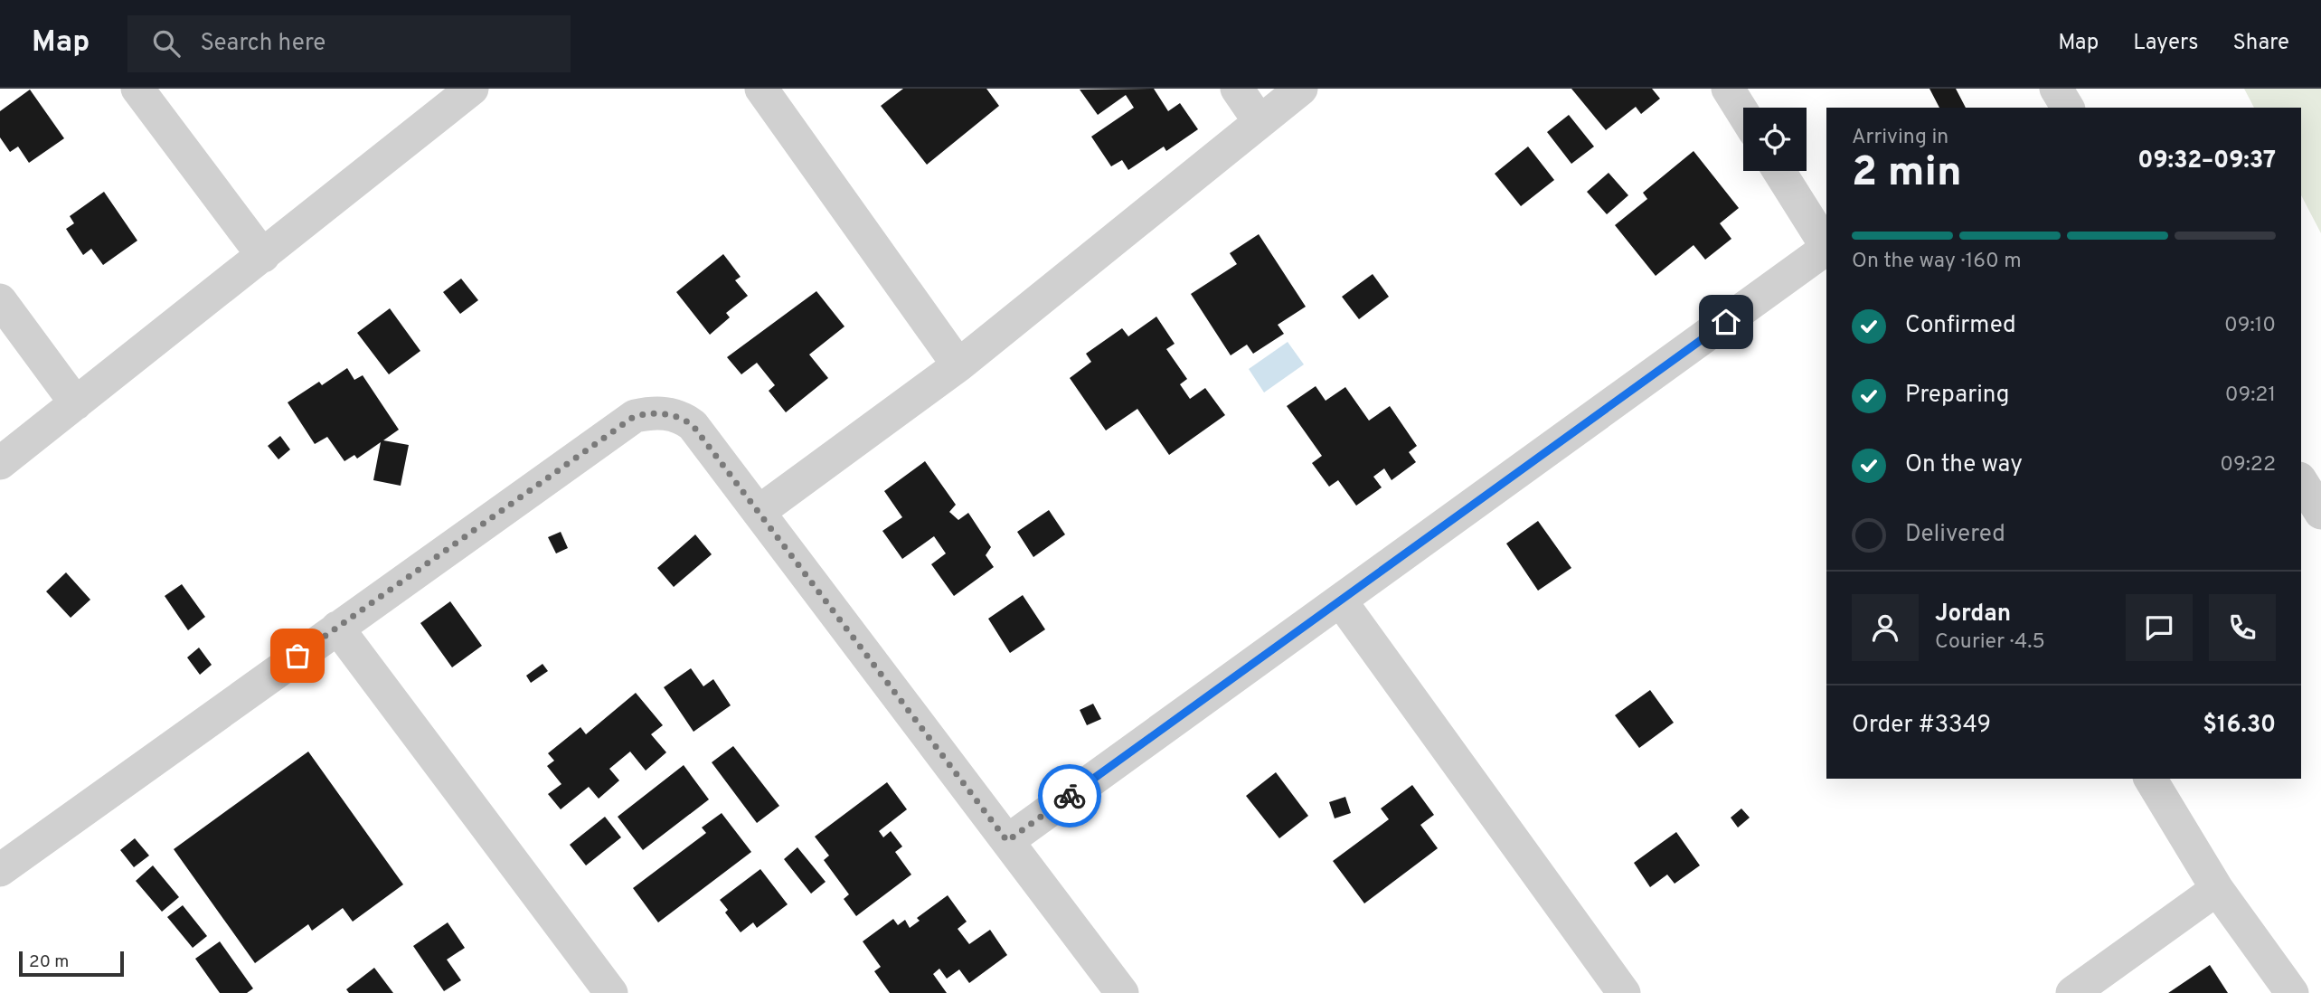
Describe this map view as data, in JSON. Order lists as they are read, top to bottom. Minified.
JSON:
{"scale_bar":"20 m","page":{"header":"Map","search":"Search here","nav":["Map","Layers","Share"],"heading":["2 min","Arriving in","09:32–09:37"],"panel":["Jordan","Courier · 4.5","Order #3349","$16.30"],"bar":"On the way · 160 m","list":[["Confirmed","09:10"],["Preparing","09:21"],["On the way","09:22"],"Delivered"],"scale":"20 m"}}
